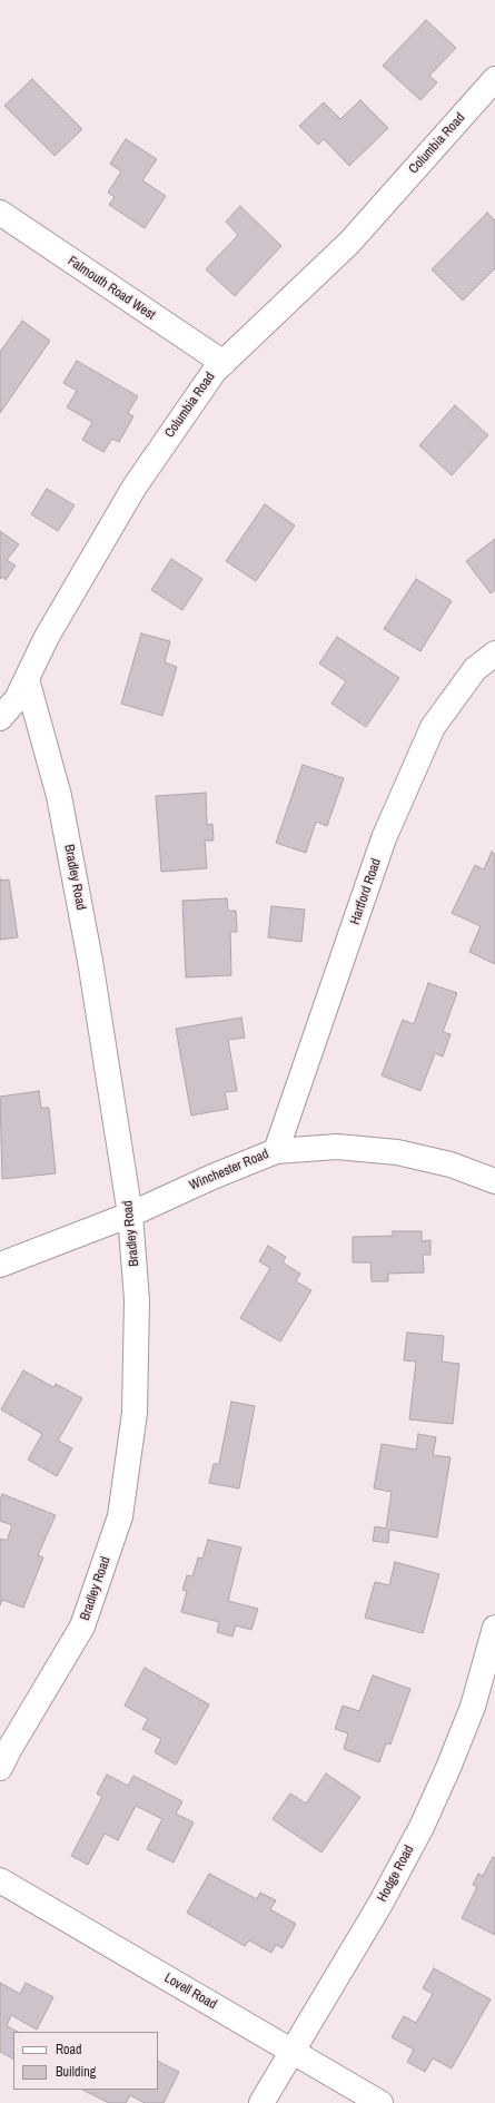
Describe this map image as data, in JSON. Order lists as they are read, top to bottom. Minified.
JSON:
{"streets":{"street":["Columbia Road","Falmouth Road West","Bradley Road","Hartford Road","Winchester Road","Hodge Road","Lovell Road"]},"crossings":[["Columbia Road","Falmouth Road West"],["Columbia Road","Bradley Road"],["Bradley Road","Winchester Road"],["Hartford Road","Winchester Road"],["Hodge Road","Lovell Road"]],"legend":["Road","Building"]}
